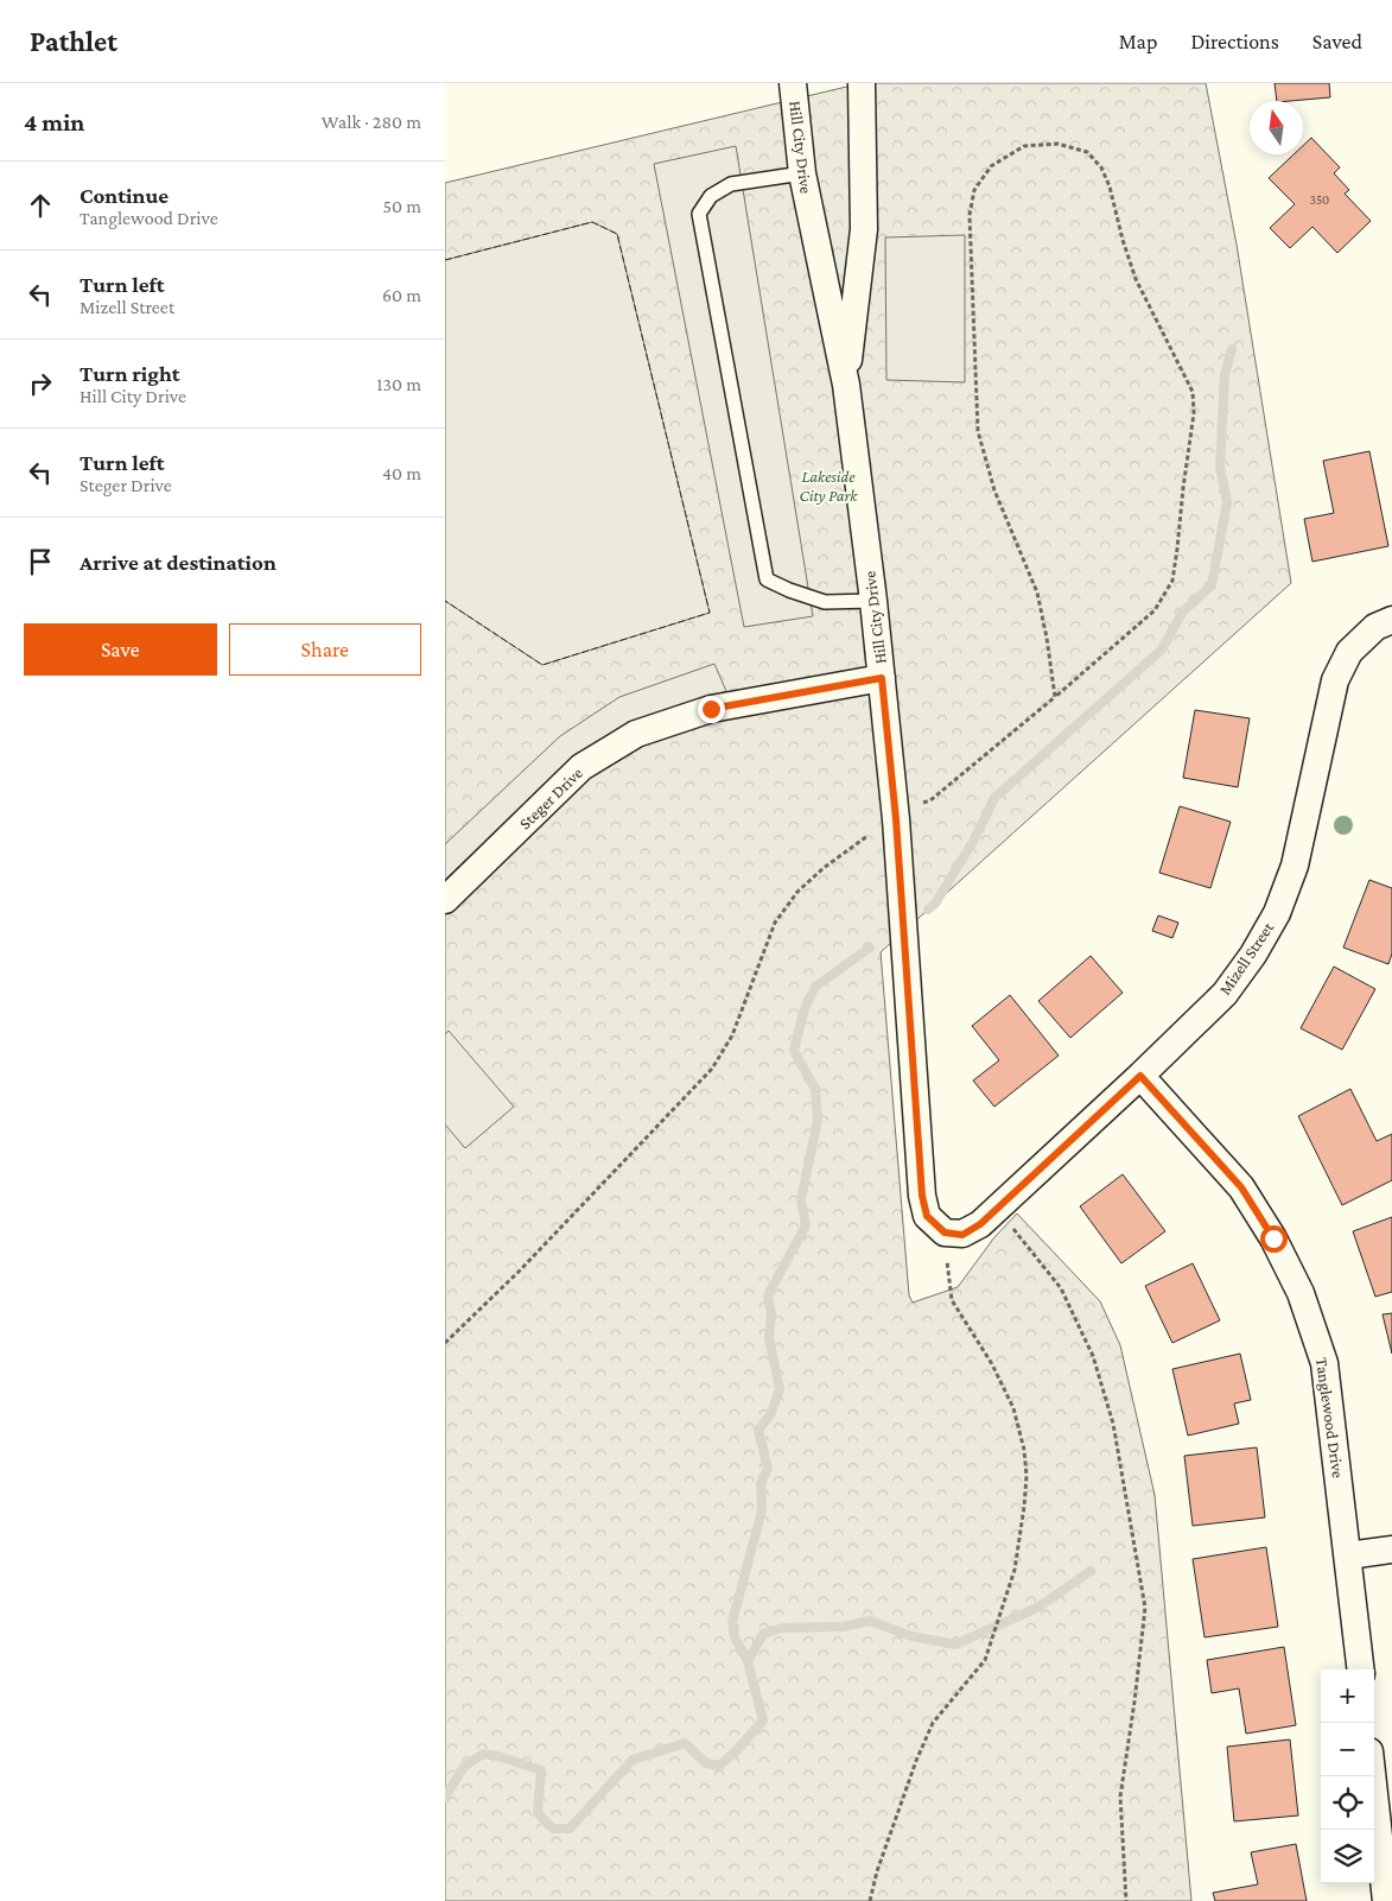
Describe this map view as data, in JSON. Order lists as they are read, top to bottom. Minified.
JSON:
{"streets":{"street":["Hill City Drive","Steger Drive","Mizell Street","Tanglewood Drive"]},"crossings":[["Hill City Drive","Steger Drive"],["Hill City Drive","Mizell Street"],["Mizell Street","Tanglewood Drive"]],"parks":["Lakeside City Park"],"house_numbers":["350"],"north":"top","page":{"header":"Pathlet","nav":["Map","Directions","Saved"],"heading":["4 min","Walk · 280 m"],"list":[["Continue","Tanglewood Drive","50 m"],["Turn left","Mizell Street","60 m"],["Turn right","Hill City Drive","130 m"],["Turn left","Steger Drive","40 m"],"Arrive at destination"],"buttons":["Save","Share"],"map_buttons":["+","−"]}}
